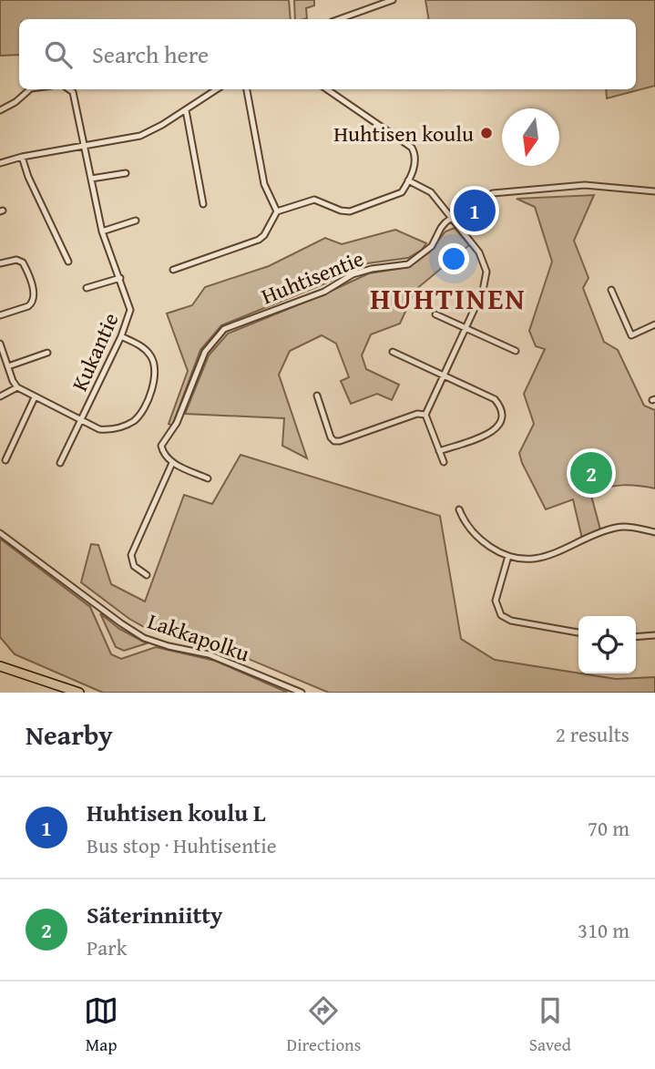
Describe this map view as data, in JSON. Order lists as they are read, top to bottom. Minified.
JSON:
{"streets":{"street":["Huhtisentie","Kukantie","Lakkapolku"]},"districts":["HUHTINEN"],"places":["Huhtisen koulu"],"north":"bottom","page":{"search":"Search here","pins":["1","2"],"heading":["Nearby","2 results"],"list":[{"mark":"1","name":"Huhtisen koulu L","note":"Bus stop · Huhtisentie","value":"70 m"},{"mark":"2","name":"Säterinniitty","note":"Park","value":"310 m"}],"nav":["Map","Directions","Saved"]}}
